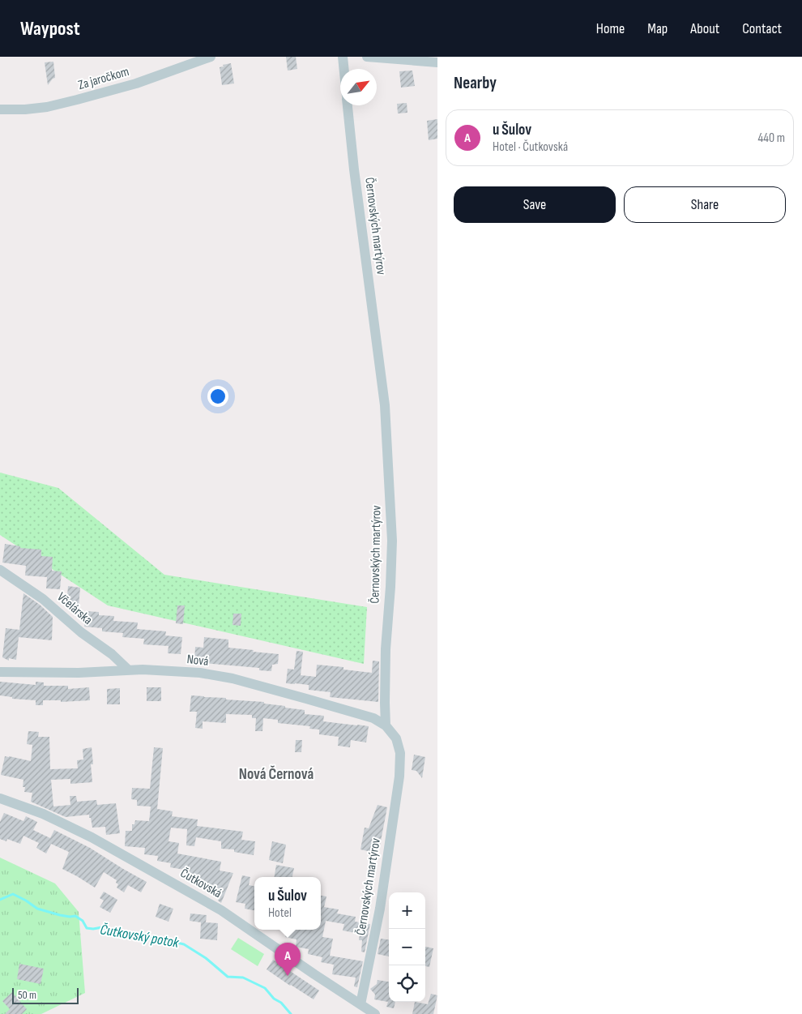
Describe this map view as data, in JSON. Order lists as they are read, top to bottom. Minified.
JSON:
{"streets":{"street":["Za jaročkom","Černovských martýrov","Včelárska","Nová","Čutkovská"]},"crossings":[["Černovských martýrov","Nová"],["Černovských martýrov","Čutkovská"],["Včelárska","Nová"]],"districts":["Nová Černová"],"water":["Čutkovský potok"],"scale_bar":"50 m","north":"top right","page":{"header":"Waypost","nav":["Home","Map","About","Contact"],"heading":"Nearby","list":[{"mark":"A","name":"u Šulov","note":"Hotel · Čutkovská","value":"440 m"}],"buttons":["Save","Share"],"popup":["u Šulov","Hotel"],"map_buttons":["+","−"],"pins":"A","scale":"50 m"}}
